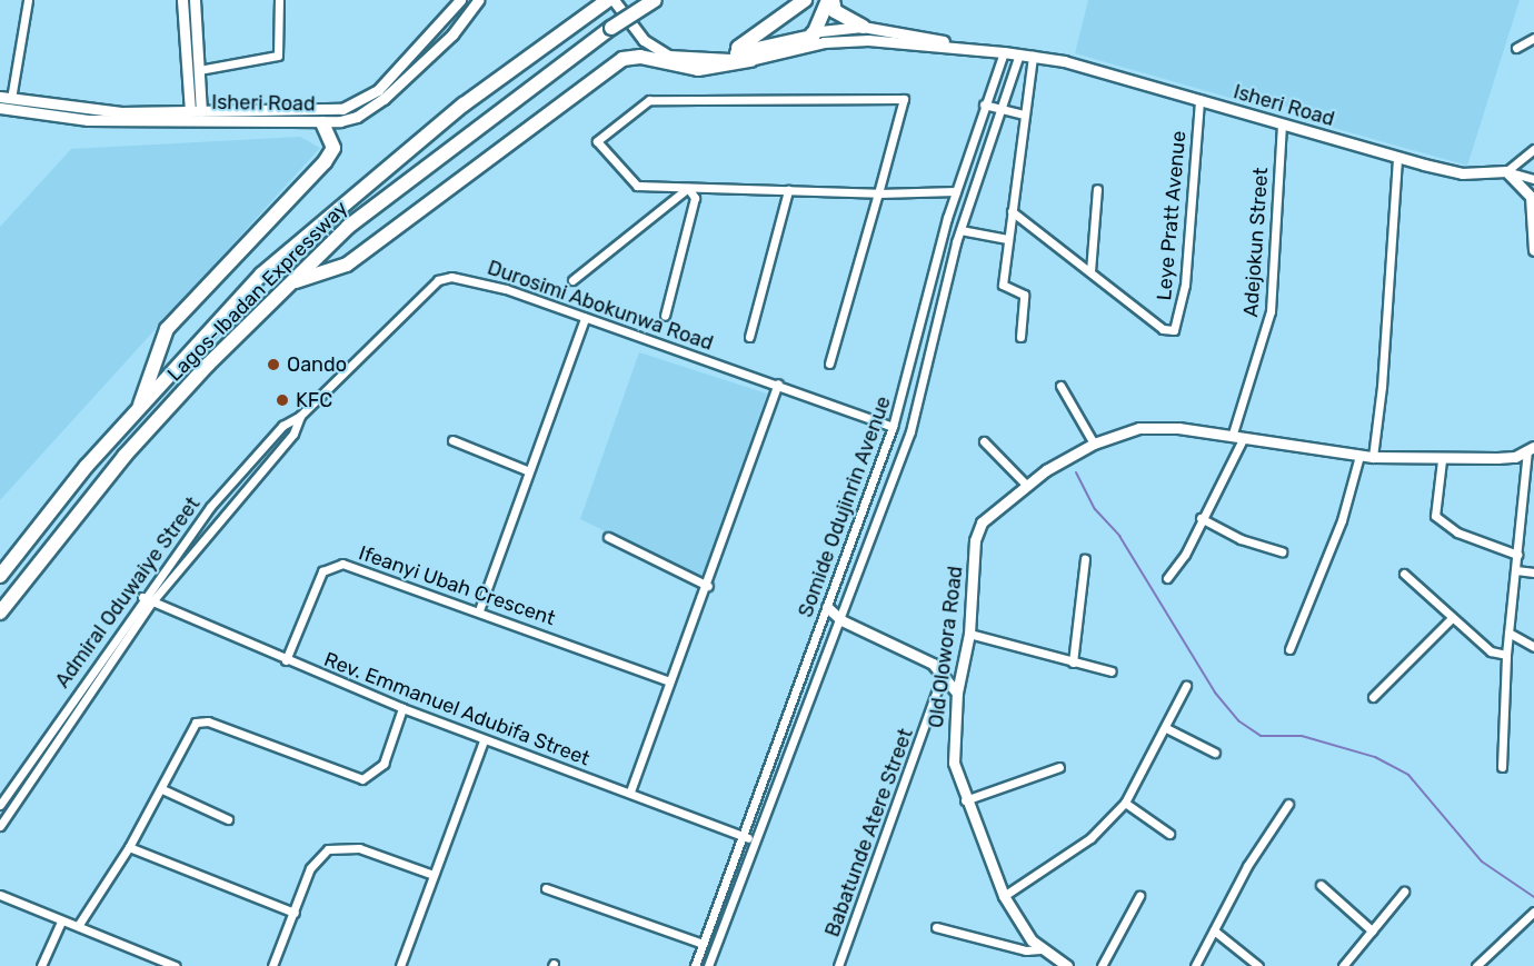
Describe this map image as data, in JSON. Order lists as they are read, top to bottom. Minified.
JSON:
{"streets":{"highway":["Lagos-Ibadan Expressway"],"street":["Isheri Road","Leye Pratt Avenue","Adejokun Street","Durosimi Abokunwa Road","Somide Odujinrin Avenue","Ifeanyi Ubah Crescent","Admiral Oduwaiye Street","Old Olowora Road","Rev. Emmanuel Adubifa Street","Babatunde Atere Street"]},"crossings":[["Isheri Road","Leye Pratt Avenue"],["Isheri Road","Adejokun Street"],["Isheri Road","Somide Odujinrin Avenue"],["Adejokun Street","Old Olowora Road"],["Durosimi Abokunwa Road","Somide Odujinrin Avenue"],["Durosimi Abokunwa Road","Admiral Oduwaiye Street"],["Durosimi Abokunwa Road","Rev. Emmanuel Adubifa Street"],["Somide Odujinrin Avenue","Rev. Emmanuel Adubifa Street"],["Ifeanyi Ubah Crescent","Rev. Emmanuel Adubifa Street"],["Admiral Oduwaiye Street","Rev. Emmanuel Adubifa Street"]],"places":["Oando","KFC"]}
